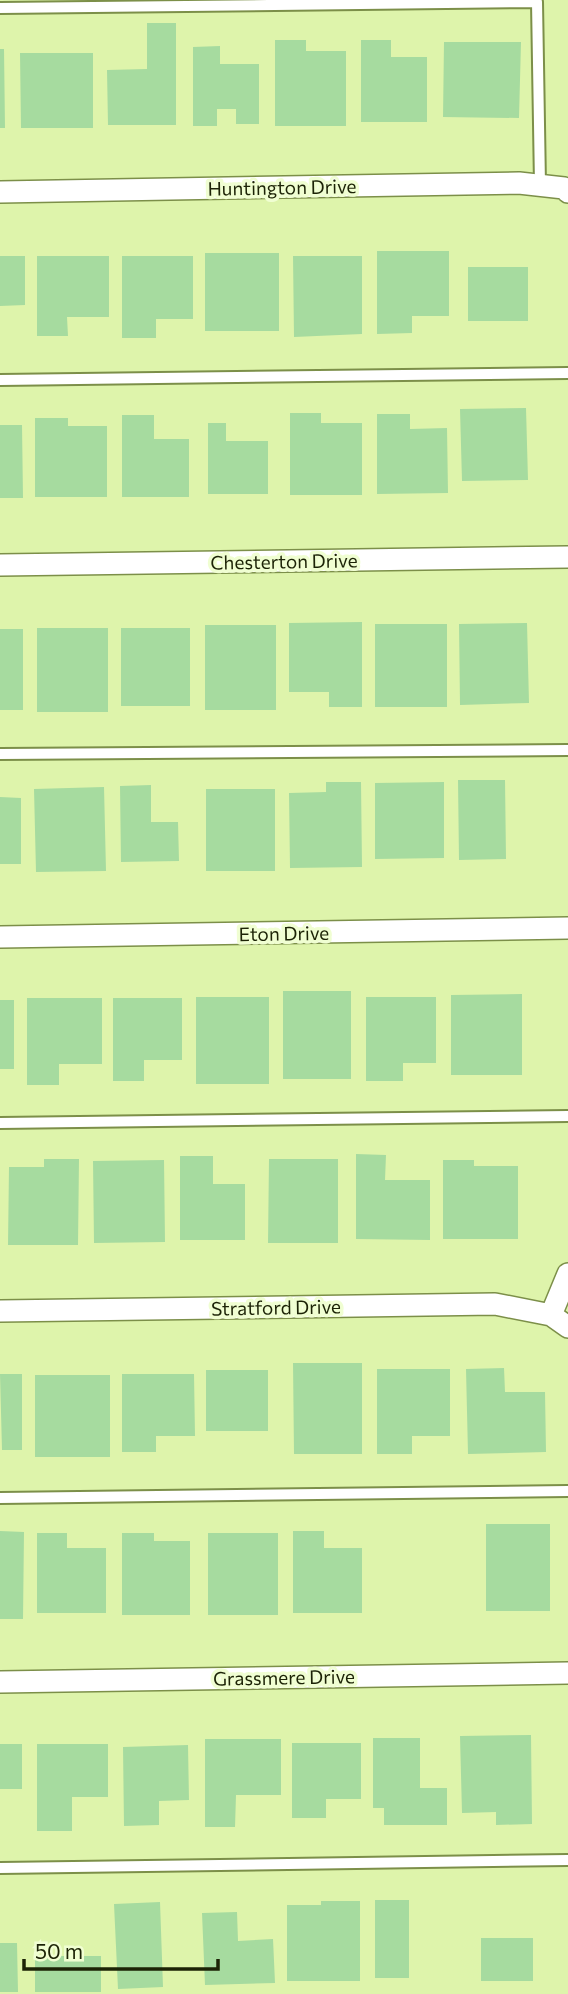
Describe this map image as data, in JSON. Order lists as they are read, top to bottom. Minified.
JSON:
{"streets":{"street":["Huntington Drive","Chesterton Drive","Eton Drive","Stratford Drive","Grassmere Drive"]},"scale_bar":"50 m"}
